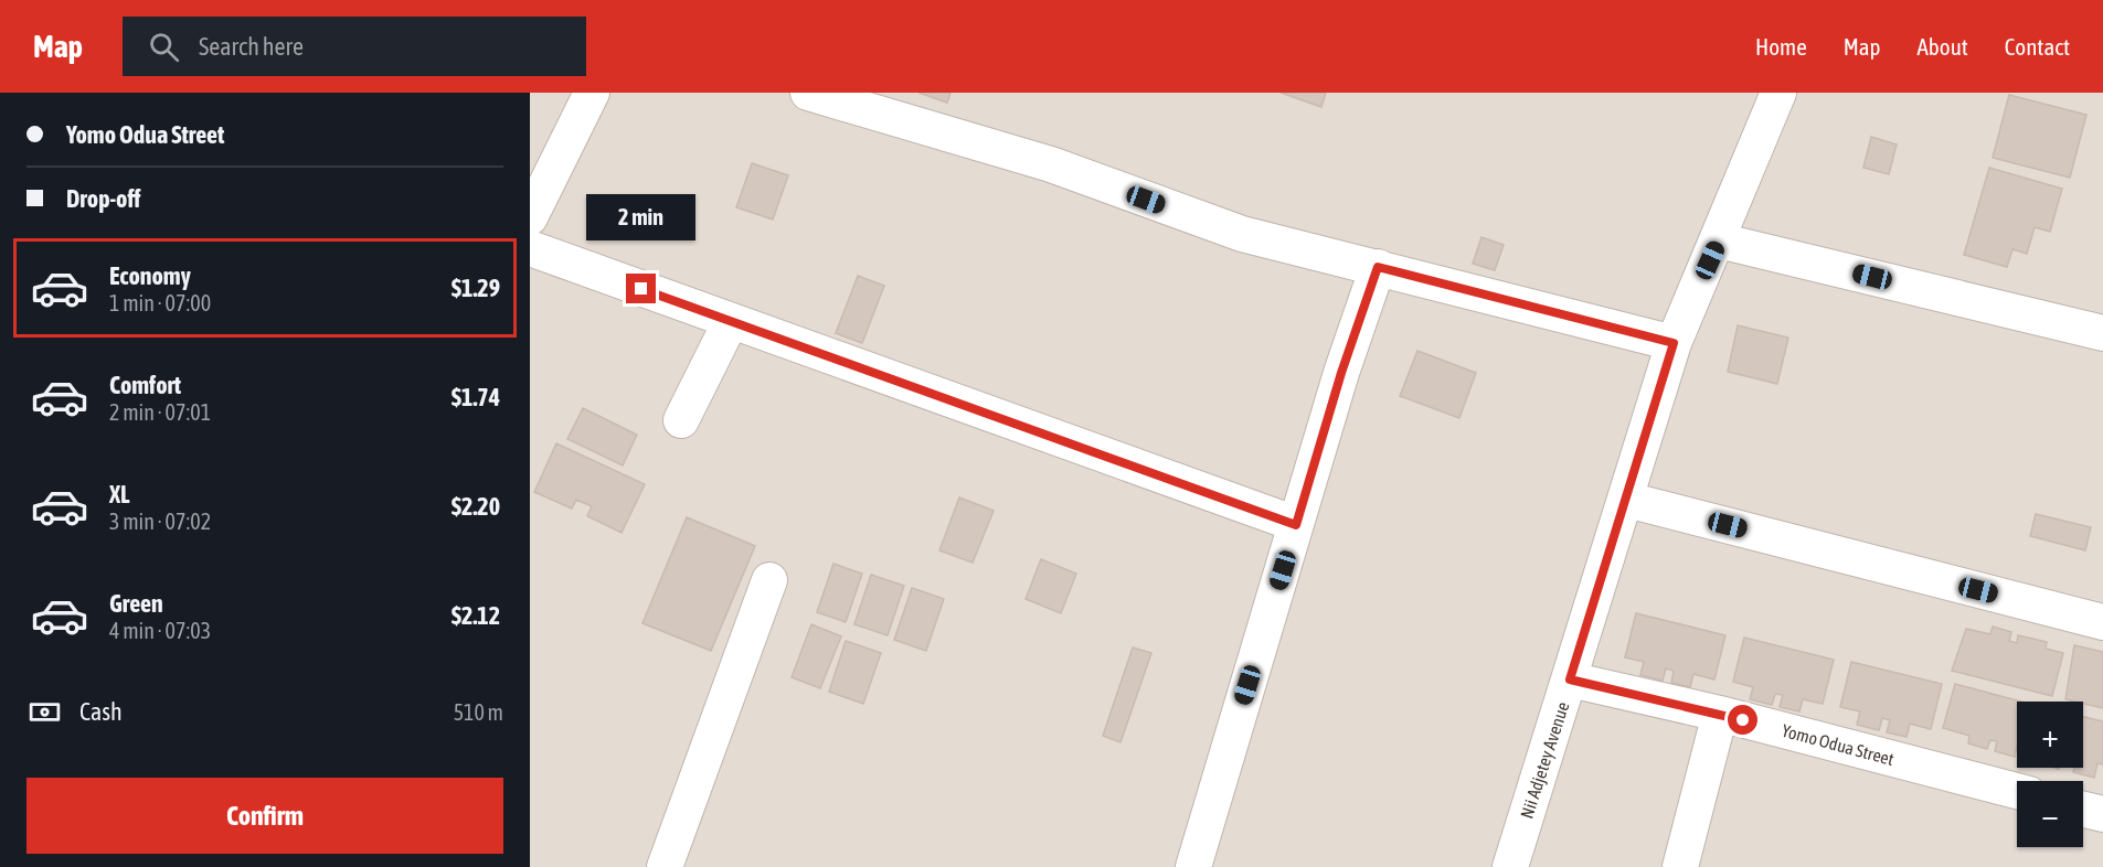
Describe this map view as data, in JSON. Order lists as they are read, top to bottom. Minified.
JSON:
{"streets":{"street":["Yomo Odua Street","Nii Adjetey Avenue"]},"crossings":[["Yomo Odua Street","Nii Adjetey Avenue"]],"page":{"header":"Map","search":"Search here","nav":["Home","Map","About","Contact"],"banner":["Yomo Odua Street","Drop-off"],"bubble":"2 min","list":[{"name":"Economy","note":"1 min · 07:00","value":"$1.29"},{"name":"Comfort","note":"2 min · 07:01","value":"$1.74"},{"name":"XL","note":"3 min · 07:02","value":"$2.20"},{"name":"Green","note":"4 min · 07:03","value":"$2.12"}],"pay":["Cash","510 m"],"map_buttons":["+","−"],"buttons":"Confirm"}}
